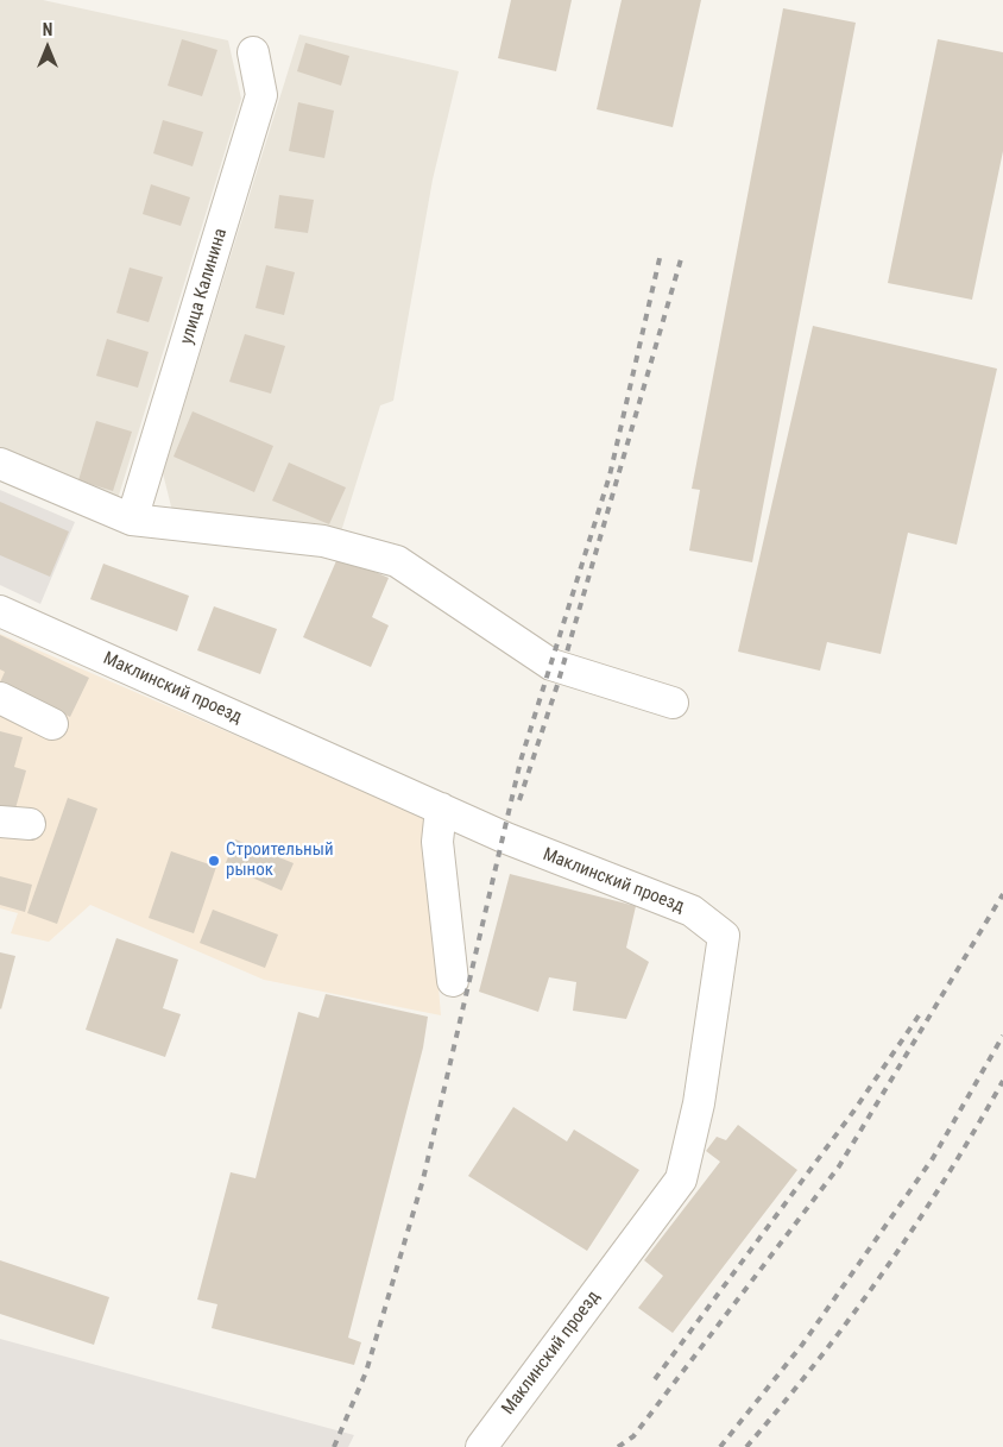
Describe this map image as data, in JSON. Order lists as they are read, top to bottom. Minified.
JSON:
{"streets":{"street":["улица Калинина","Маклинский проезд"]},"places":["Строительный рынок"],"north":"top"}
